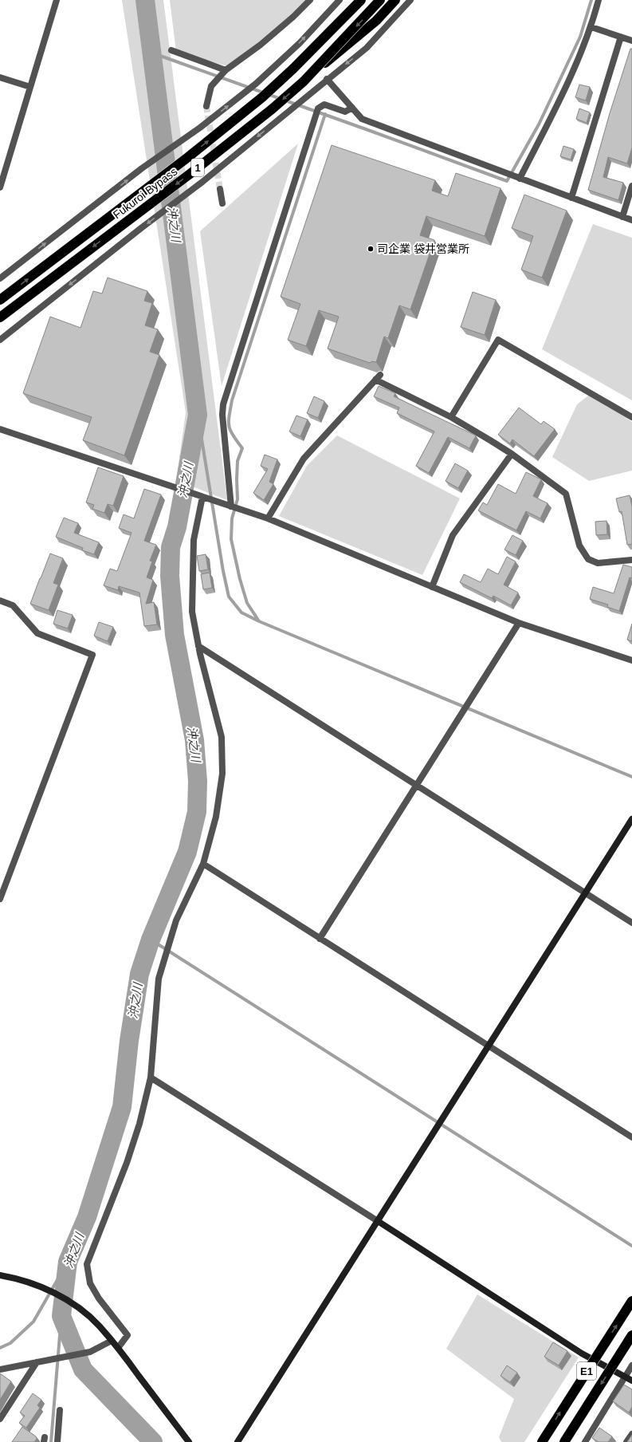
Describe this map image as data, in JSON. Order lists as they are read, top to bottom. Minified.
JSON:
{"streets":{"highway":["1","Fukuroi Bypass","E1"]},"water":["沖之川"],"places":["司企業 袋井営業所"]}
